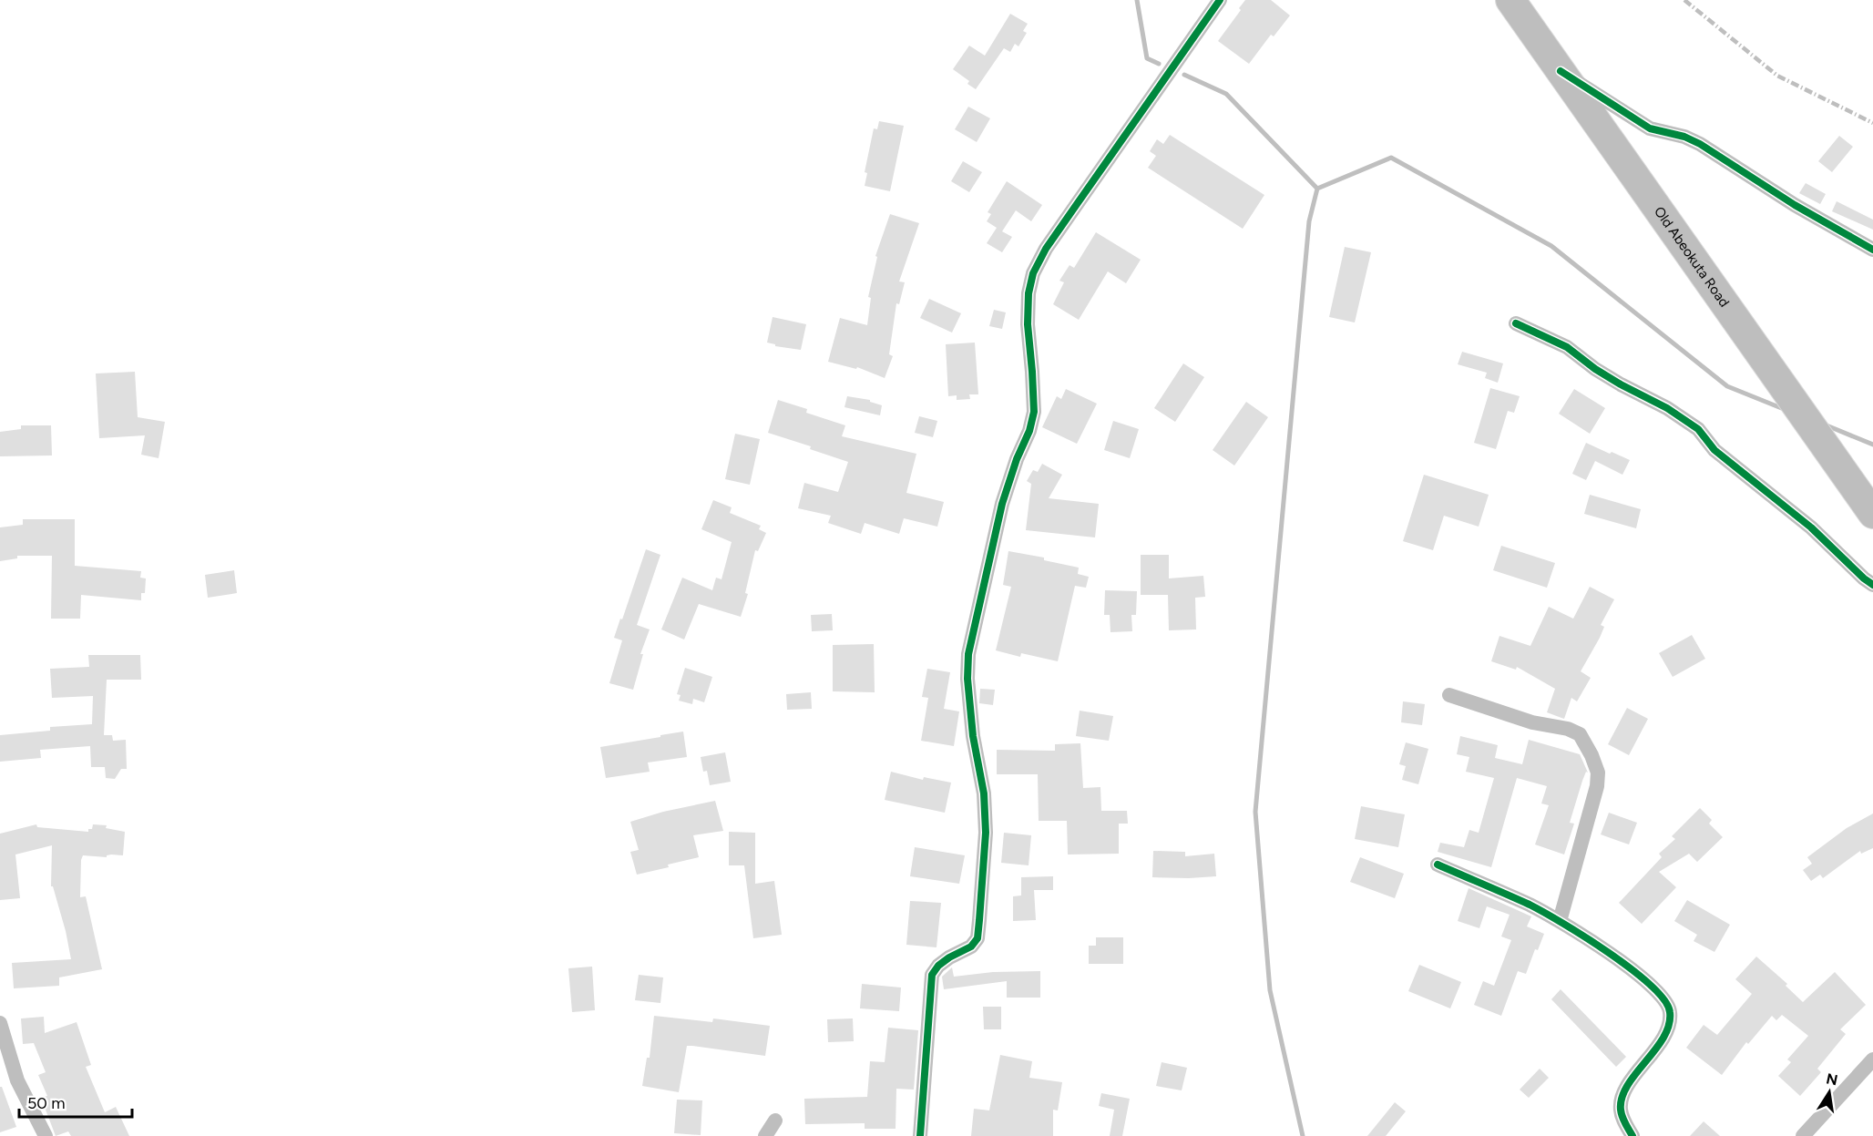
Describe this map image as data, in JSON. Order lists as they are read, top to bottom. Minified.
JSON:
{"streets":{"highway":["Old Abeokuta Road"]},"scale_bar":"50 m","north":"top"}
